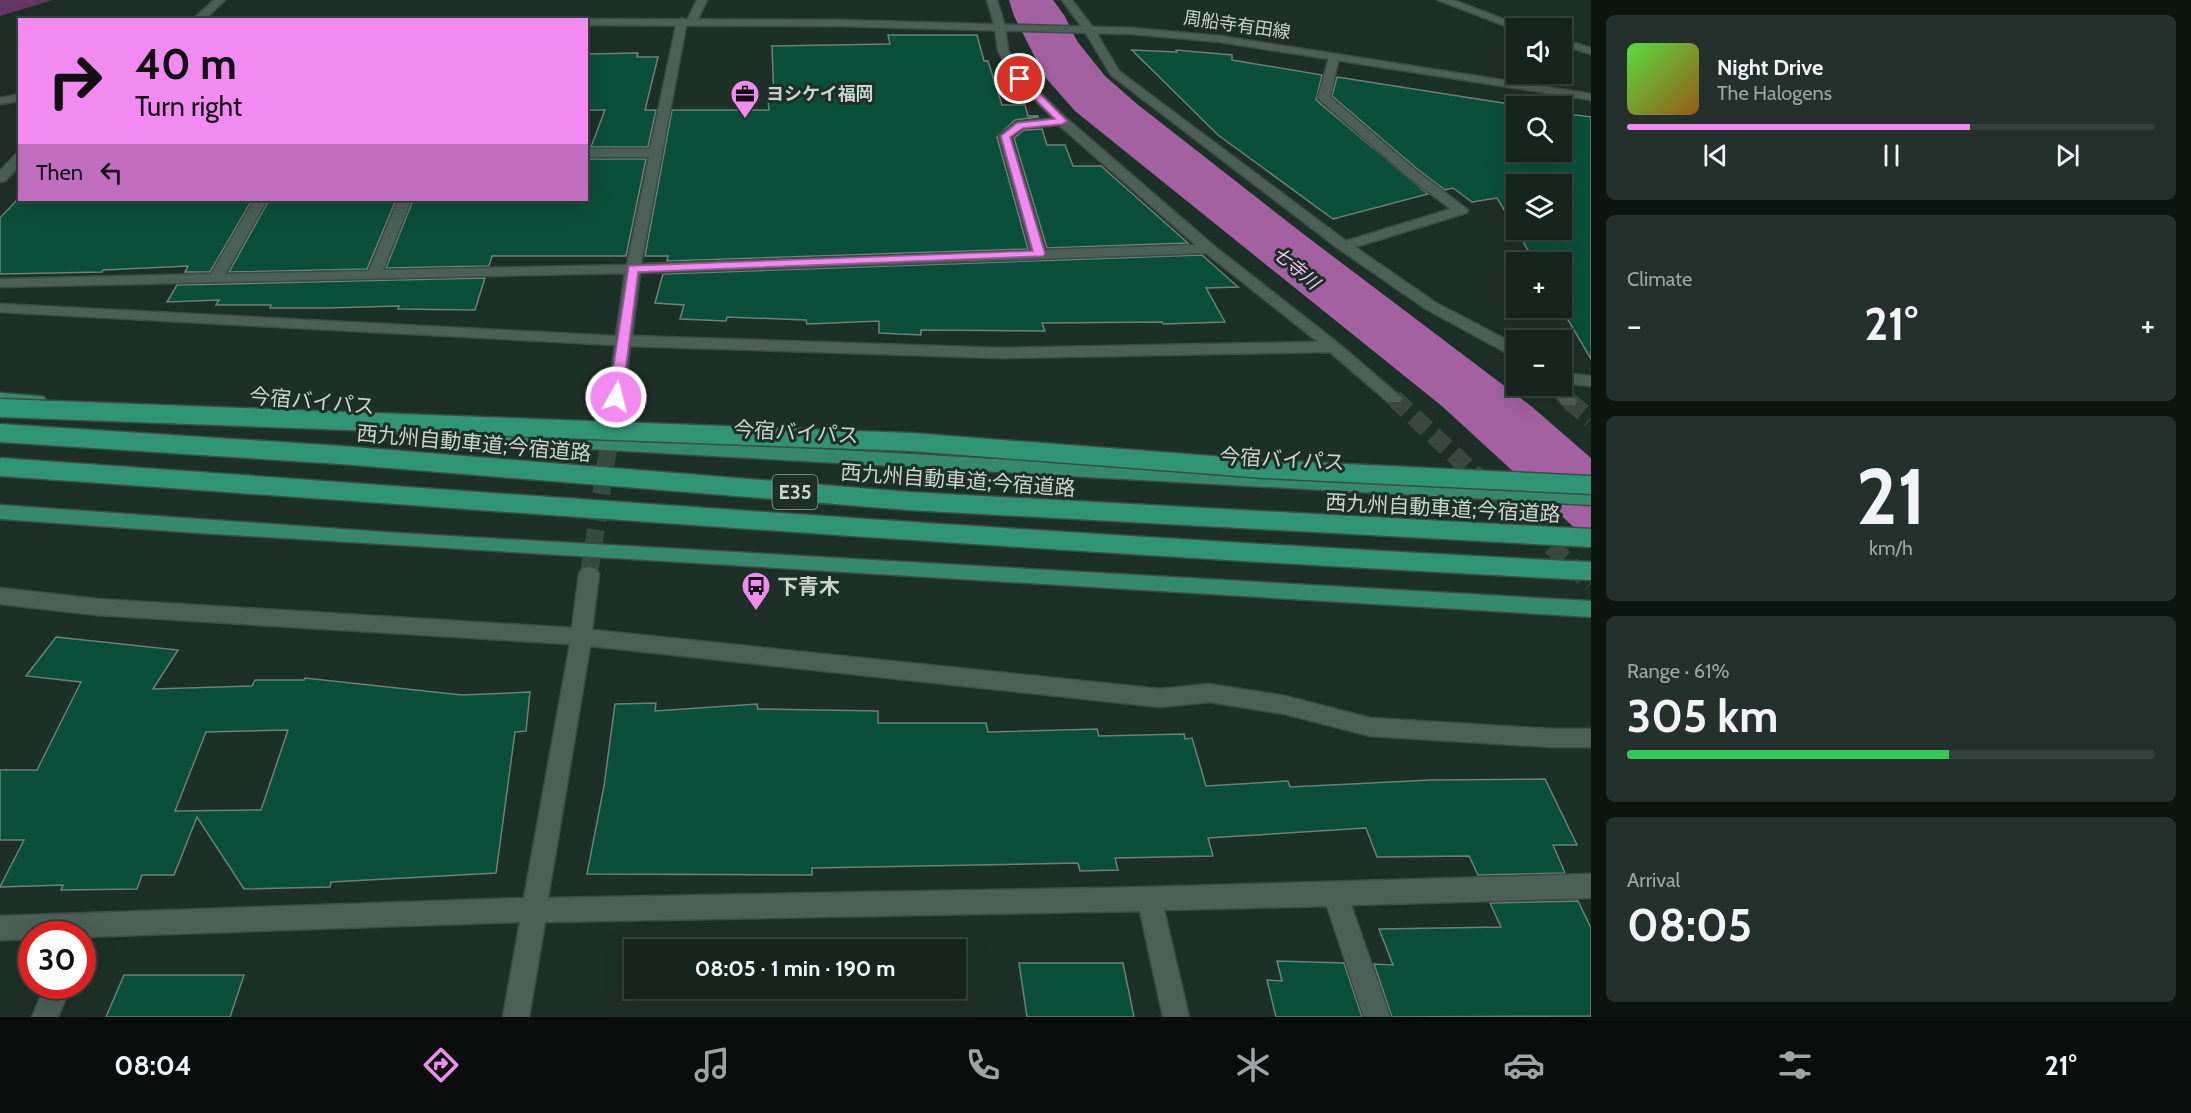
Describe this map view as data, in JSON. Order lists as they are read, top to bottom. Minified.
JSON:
{"streets":{"highway":["今宿バイパス","西九州自動車道;今宿道路","E35"],"street":["周船寺有田線"]},"water":["七寺川"],"places":{"office":["ヨシケイ福岡"],"bus stop":["下青木"]},"page":{"map_buttons":["+","−"],"turn":["40 m","Turn right"],"song":["Night Drive","The Halogens"],"then":"Then","tile":["Climate",["21","km/h"],["Range · 61%","305 km"],["Arrival","08:05"]],"heat":["−","21°","+"],"limit":"30","trip":"08:05 · 1 min · 190 m","tabs":["08:04","21°"]}}
